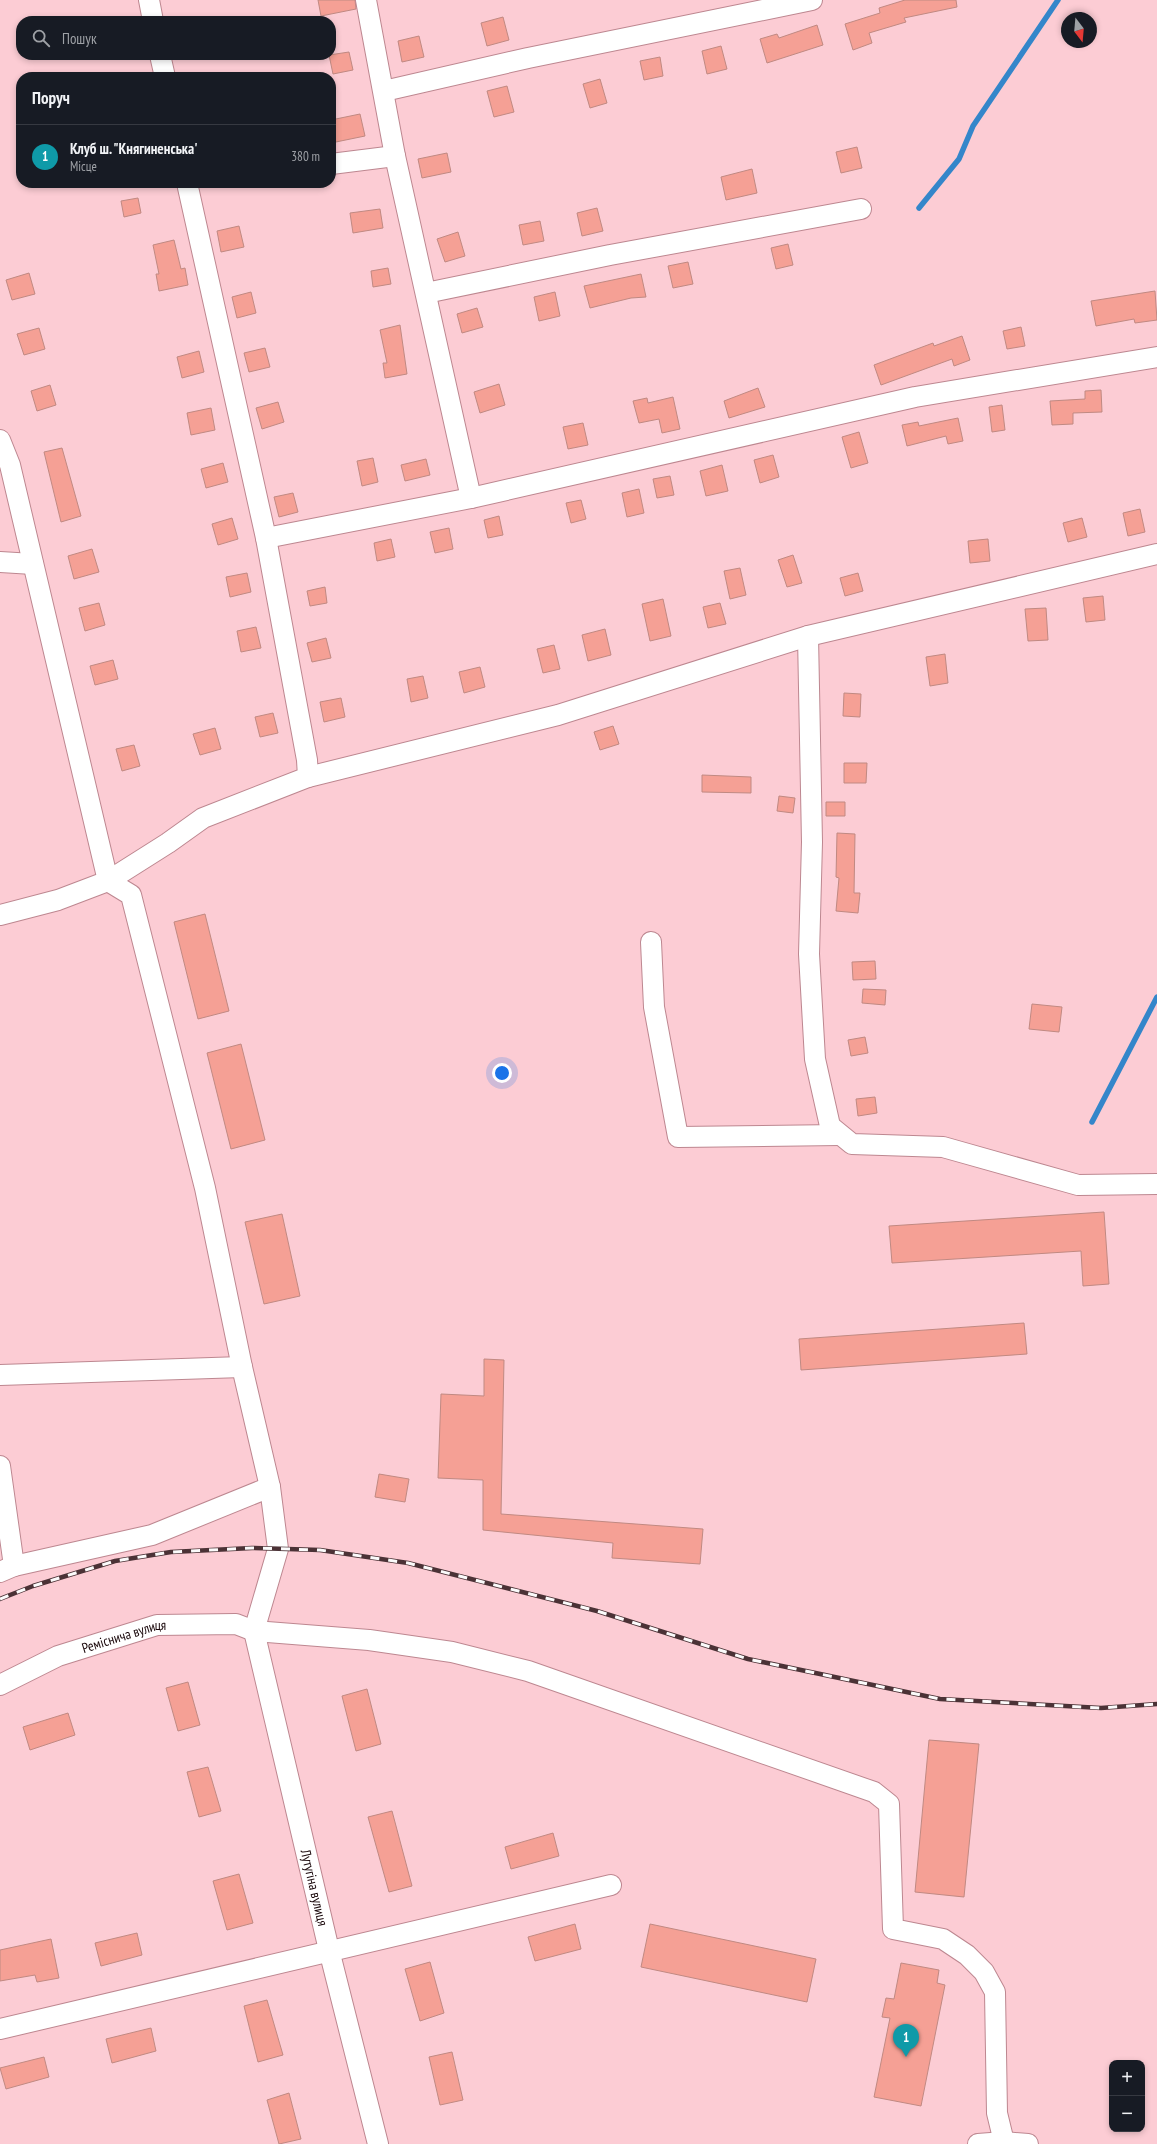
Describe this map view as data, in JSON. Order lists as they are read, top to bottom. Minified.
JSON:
{"streets":{"street":["Реміснича вулиця","Лутугіна вулиця"]},"crossings":[["Реміснича вулиця","Лутугіна вулиця"]],"north":"bottom","page":{"search":"Пошук","heading":"Поруч","list":[{"mark":"1","name":"Клуб ш. \"Княгиненська'","note":"Місце","value":"380 m"}],"pins":"1","map_buttons":["+","−"]}}
